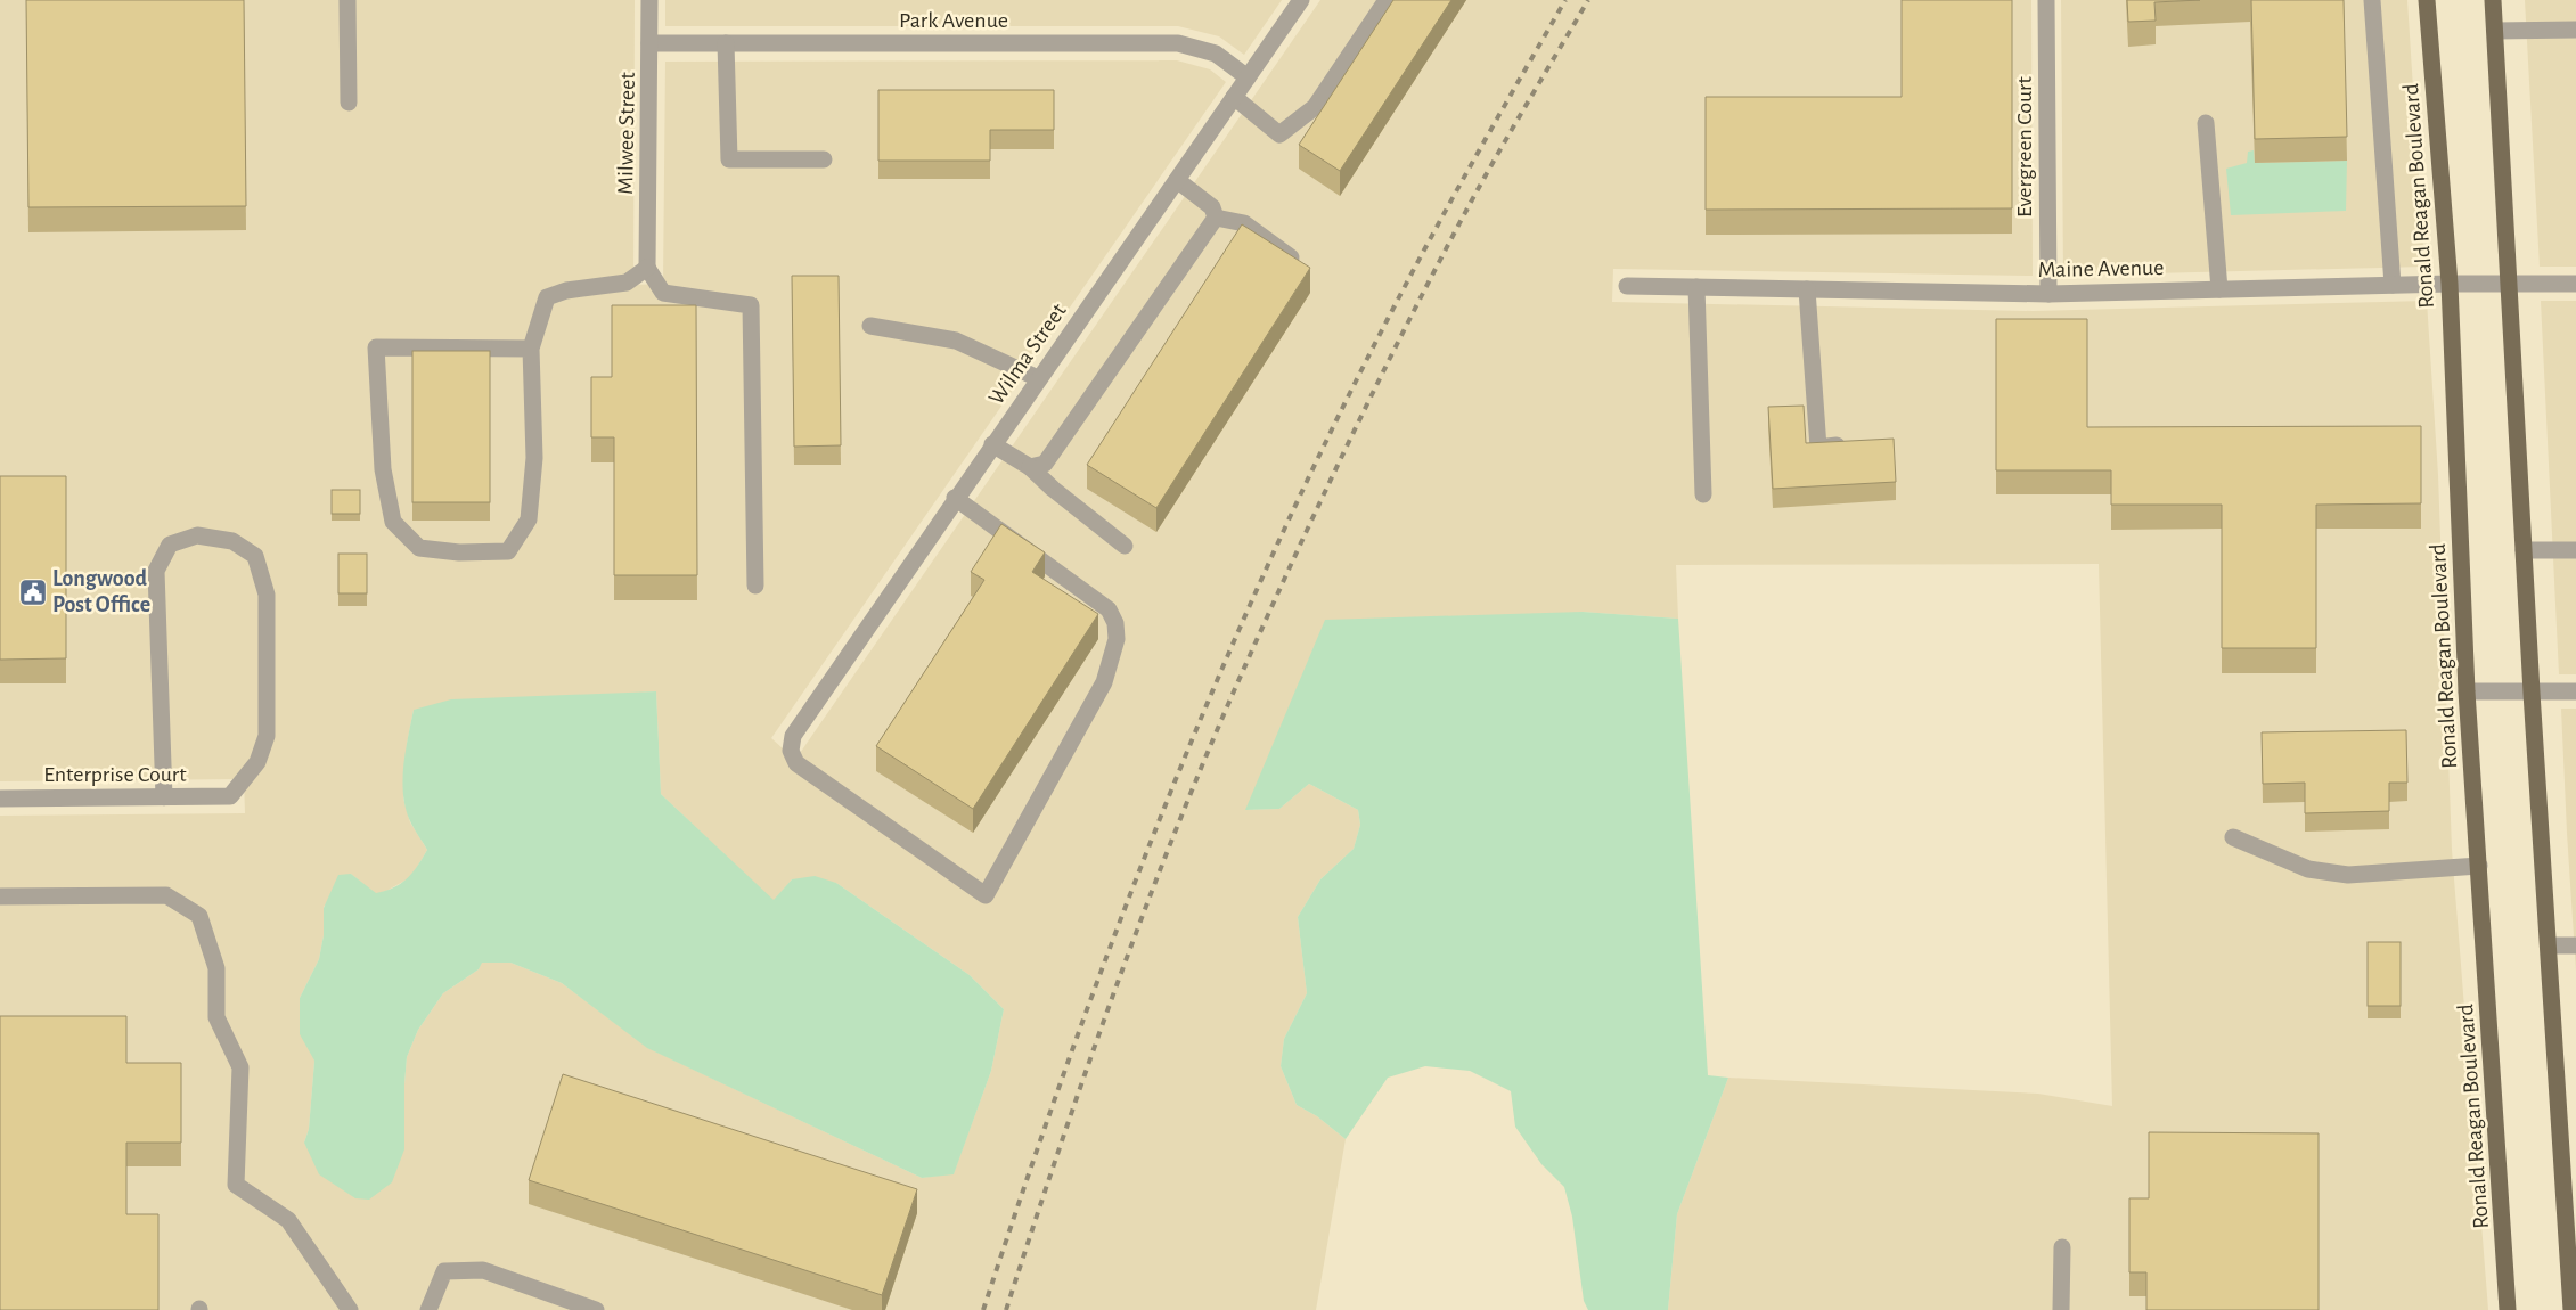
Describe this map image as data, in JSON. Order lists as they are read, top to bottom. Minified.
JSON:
{"streets":{"main road":["Ronald Reagan Boulevard"],"street":["Park Avenue","Milwee Street","Evergreen Court","Maine Avenue","Wilma Street","Enterprise Court"]},"crossings":[["Park Avenue","Milwee Street"],["Park Avenue","Wilma Street"],["Evergreen Court","Maine Avenue"],["Ronald Reagan Boulevard","Maine Avenue"]],"places":{"public building":["Longwood Post Office"]}}
